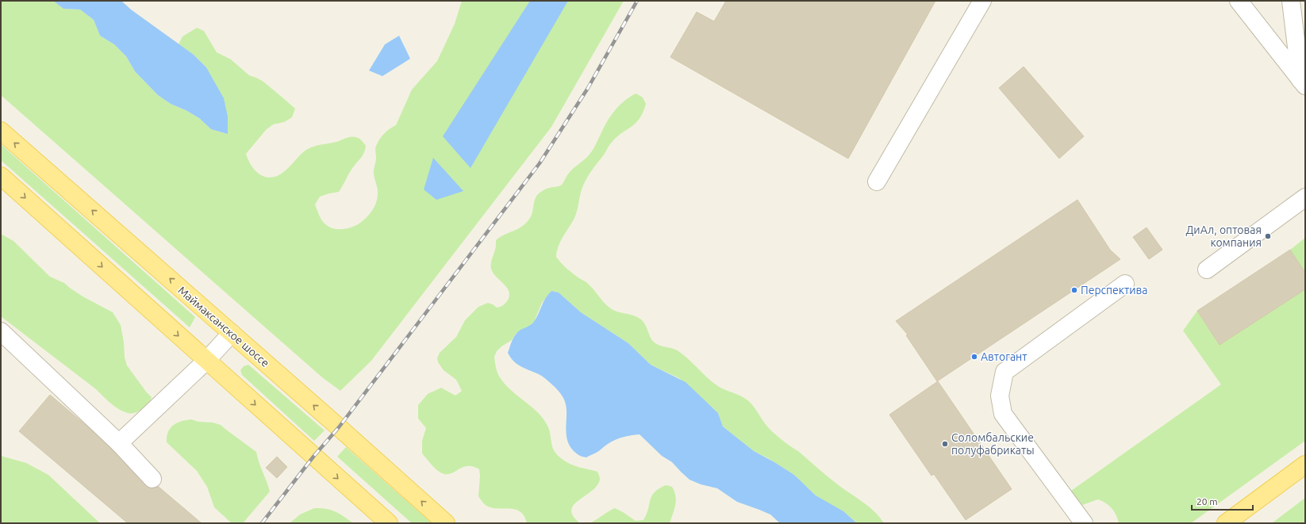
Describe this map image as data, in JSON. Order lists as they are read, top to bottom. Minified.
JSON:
{"streets":{"main road":["Маймаксанское шоссе"]},"places":["ДиАл, оптовая компания","Перспектива","Автогант","Соломбальские полуфабрикаты"],"scale_bar":"20 m"}
